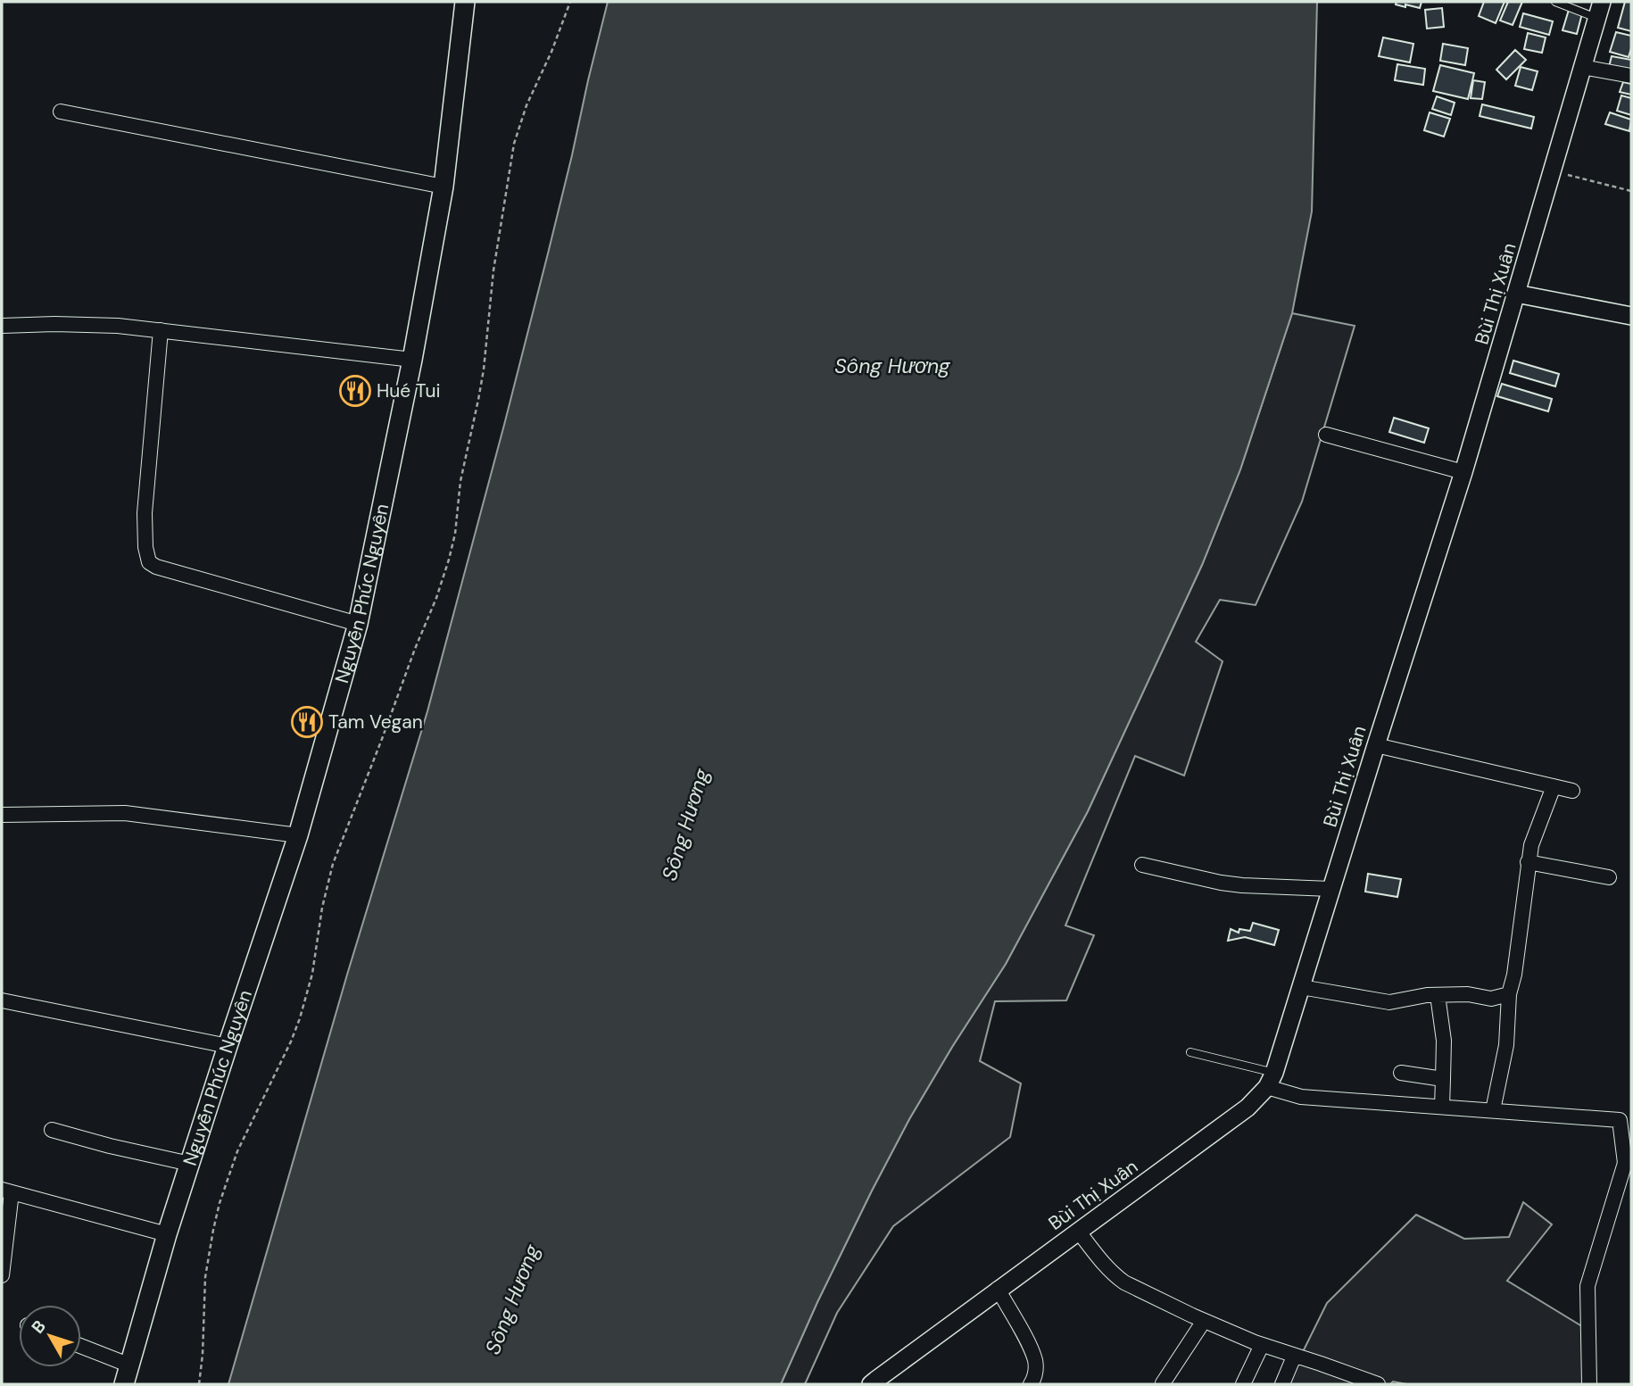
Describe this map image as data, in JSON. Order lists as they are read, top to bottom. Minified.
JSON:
{"streets":{"main road":["Nguyễn Phúc Nguyên"],"street":["Bùi Thị Xuân"]},"water":["Sông Hương"],"places":{"restaurant":["Hué Tui","Tam Vegan"]},"north":"top left"}
